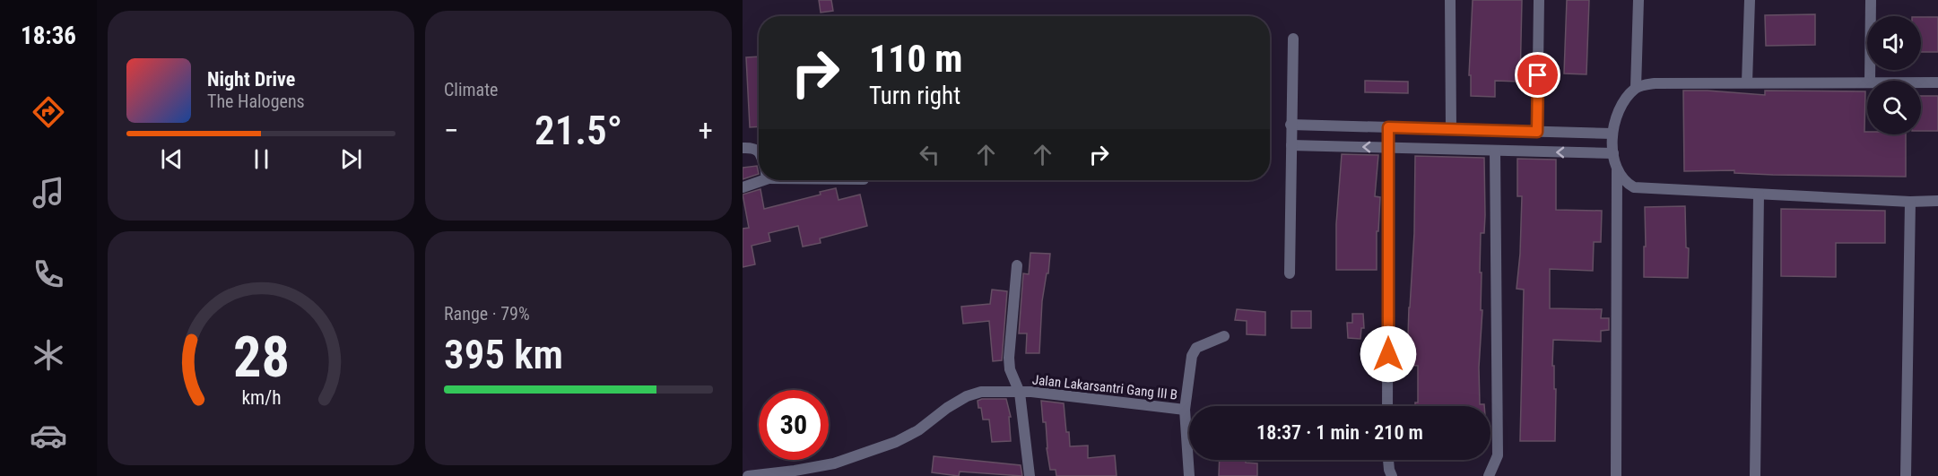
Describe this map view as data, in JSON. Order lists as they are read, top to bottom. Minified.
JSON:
{"streets":{"street":["Jalan Lakarsantri Gang III B"]},"page":{"tabs":"18:36","tile":["Climate",["Range · 79%","395 km"]],"turn":["110 m","Turn right"],"song":["Night Drive","The Halogens"],"heat":["−","21.5°","+"],"limit":"30","trip":"18:37 · 1 min · 210 m","gauge":["28","km/h"]}}
